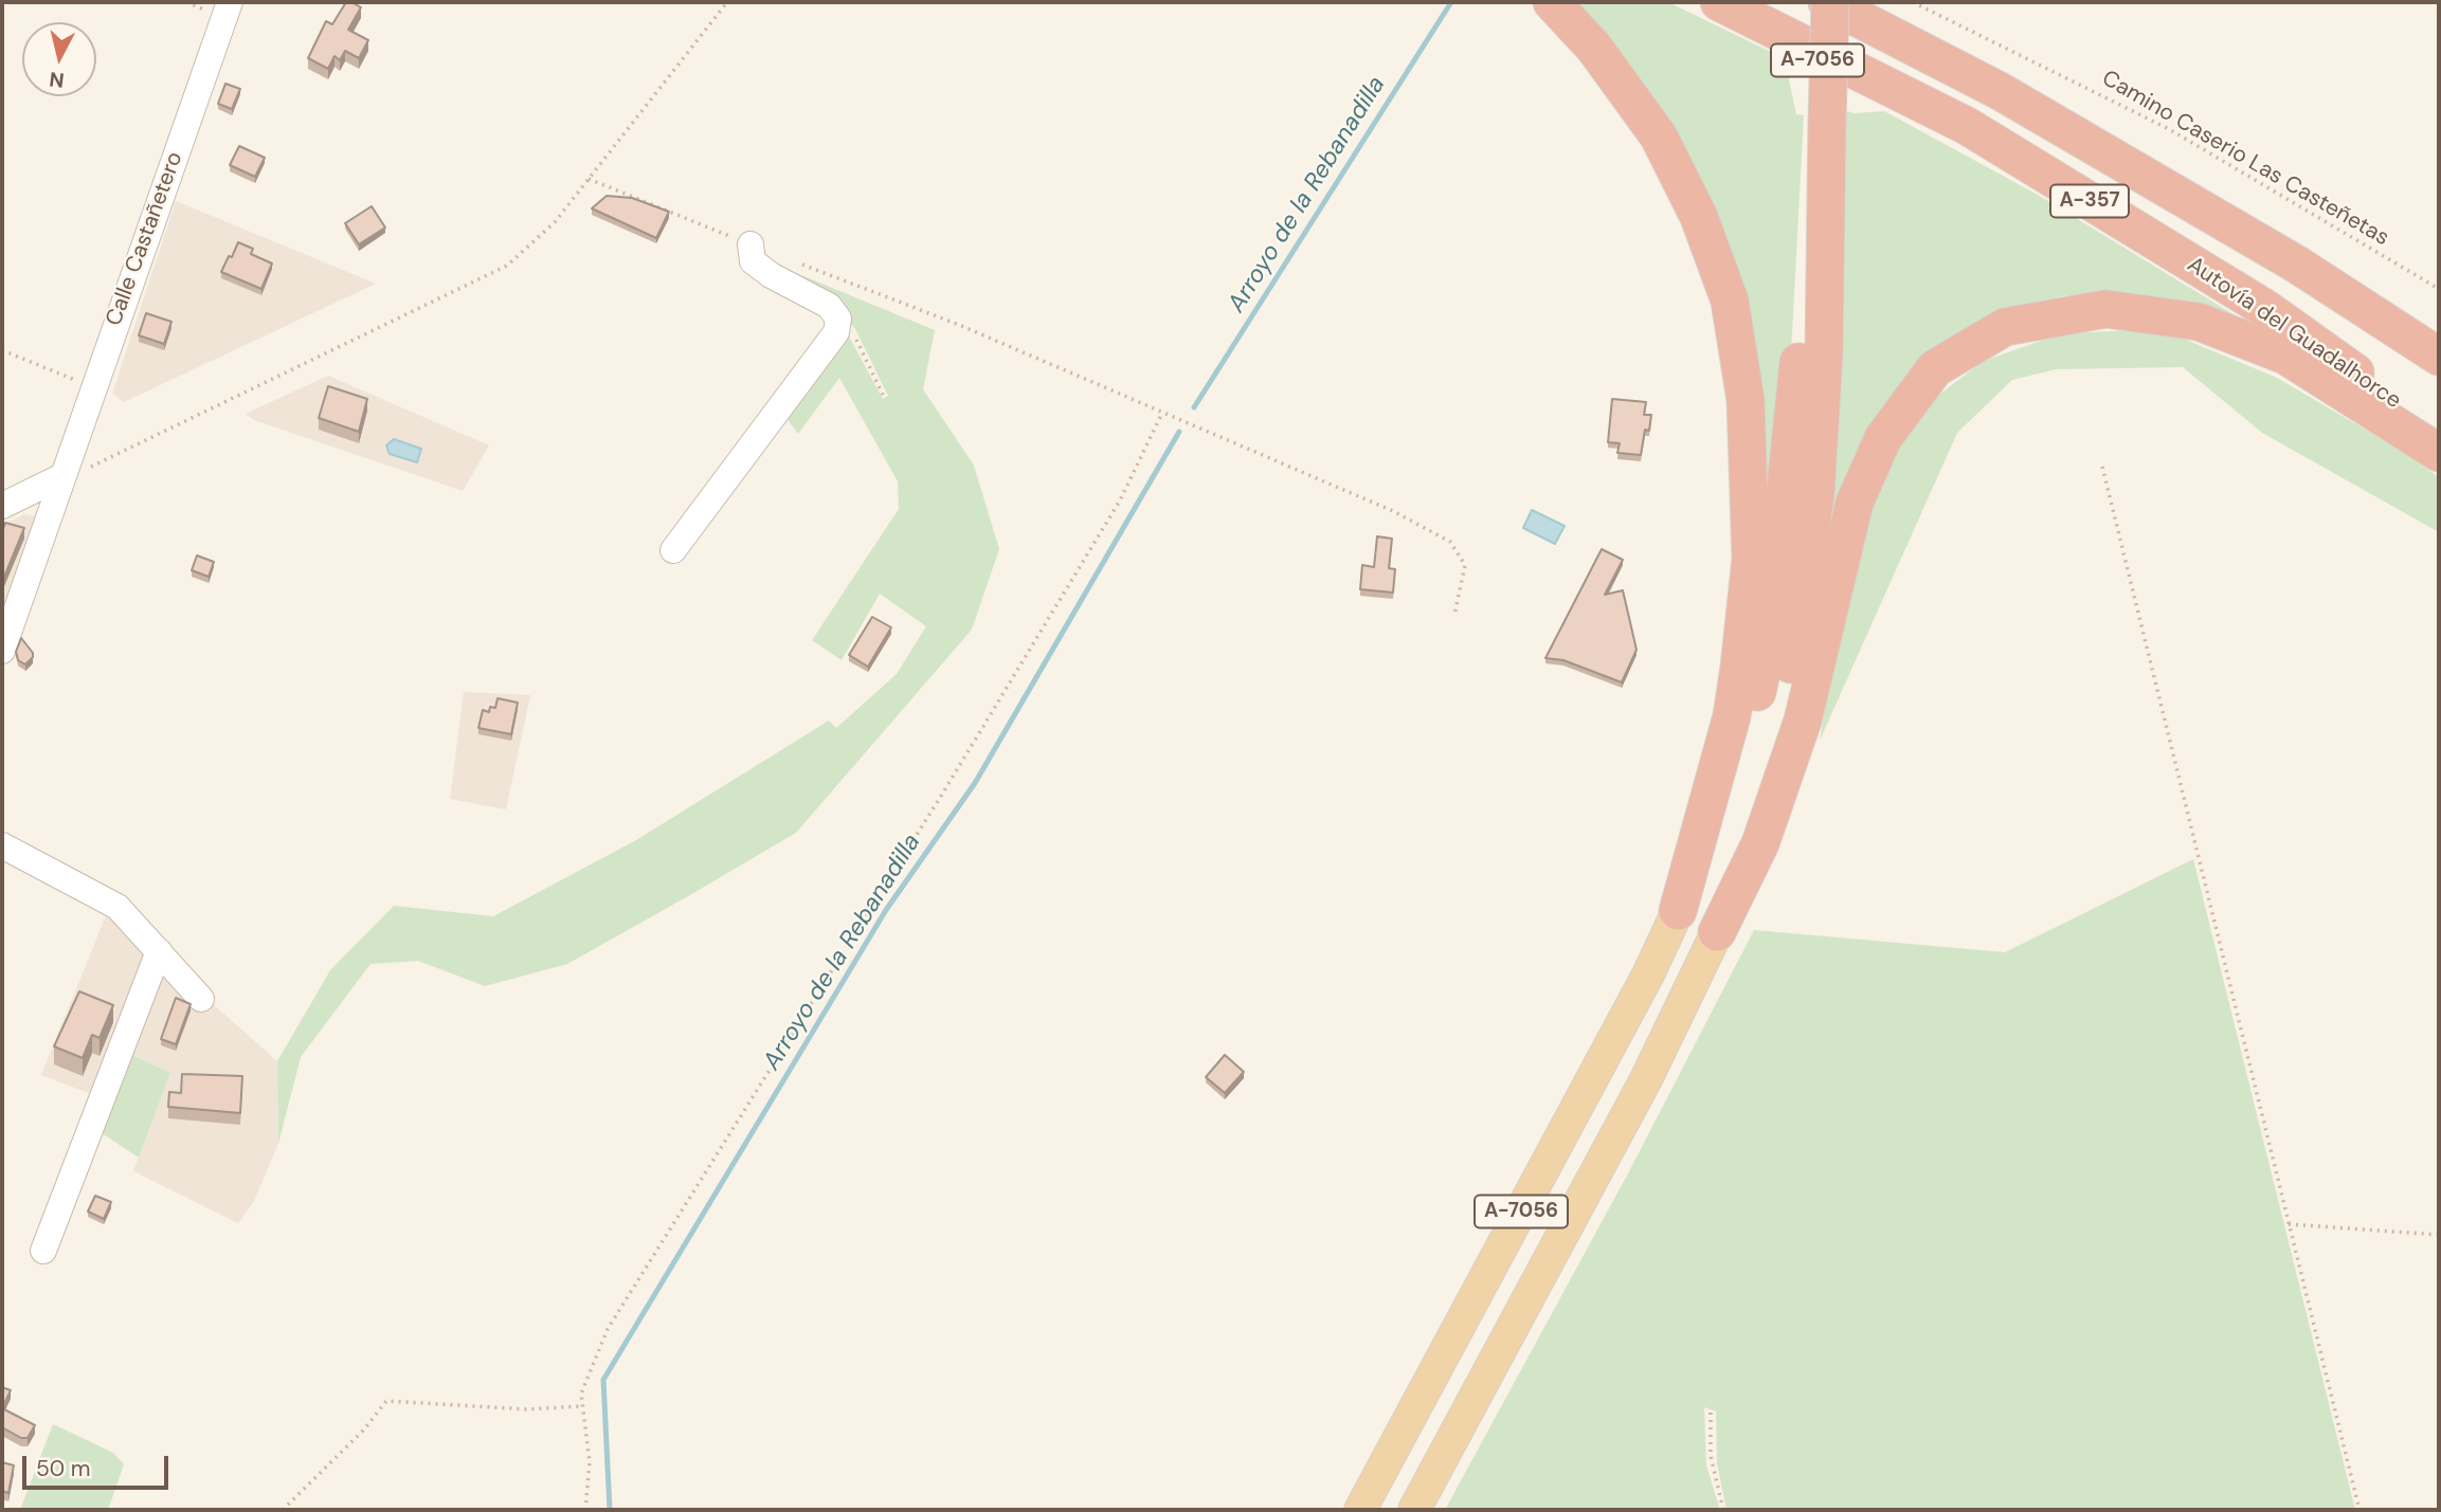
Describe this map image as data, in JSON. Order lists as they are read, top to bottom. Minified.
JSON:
{"streets":{"highway":["A-7056","A-357","Autovía del Guadalhorce"],"street":["Calle Castañetero"],"path":["Camino Caserio Las Casteñetas"]},"water":["Arroyo de la Rebanadilla"],"scale_bar":"50 m","north":"bottom"}
